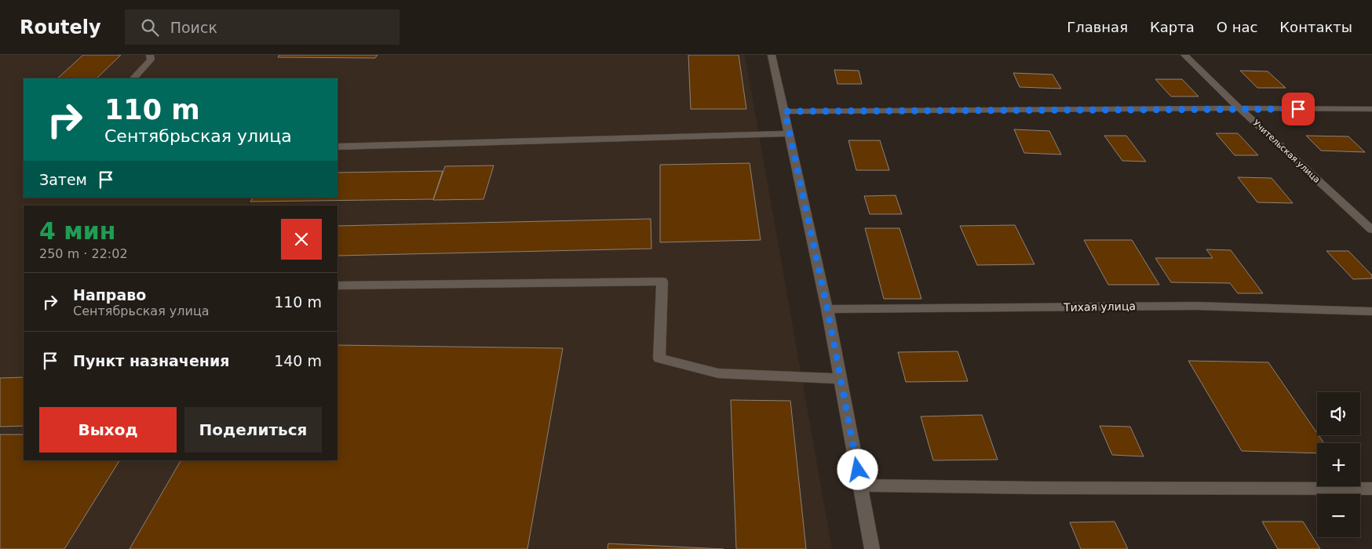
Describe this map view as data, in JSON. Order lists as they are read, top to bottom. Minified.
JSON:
{"streets":{"street":["Учительская улица","Тихая улица"]},"page":{"header":"Routely","search":"Поиск","nav":["Главная","Карта","О нас","Контакты"],"turn":["110 m","Сентябрьская улица"],"then":"Затем","heading":["4 мин","250 m · 22:02"],"list":[{"name":"Направо","note":"Сентябрьская улица","value":"110 m"},{"name":"Пункт назначения","value":"140 m"}],"map_buttons":["+","−"],"buttons":["Выход","Поделиться"]}}
